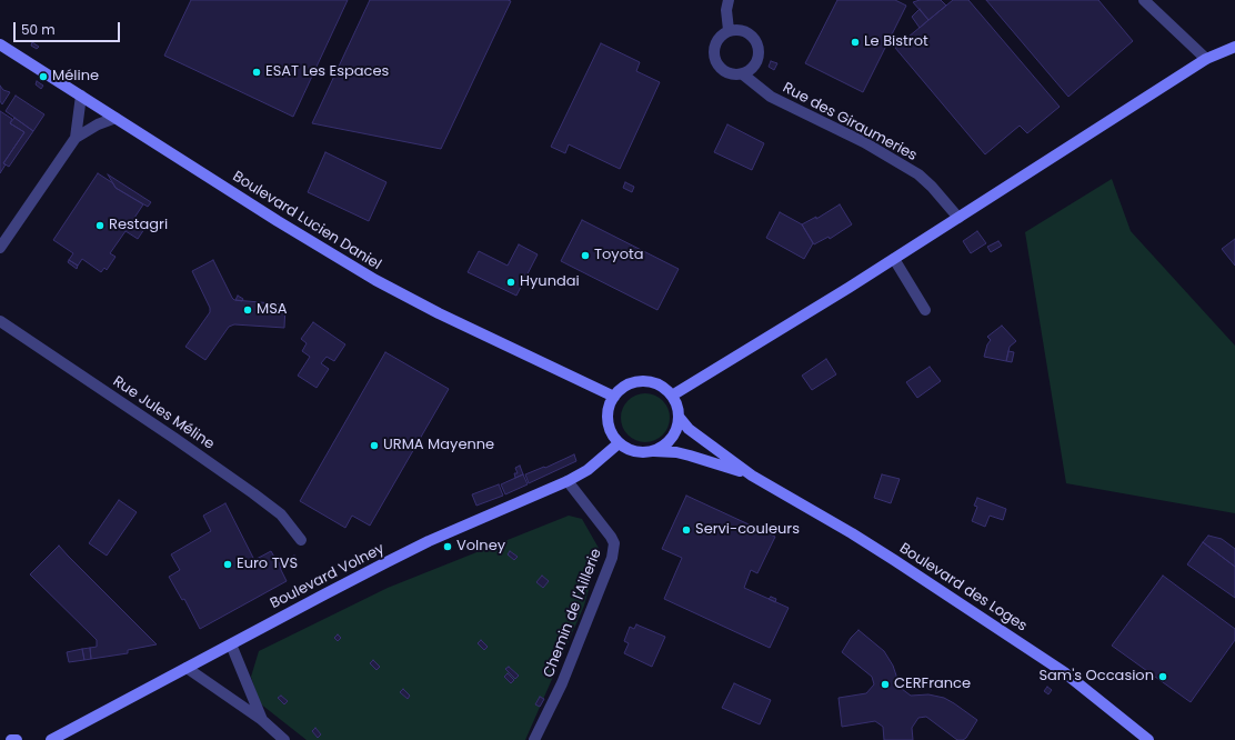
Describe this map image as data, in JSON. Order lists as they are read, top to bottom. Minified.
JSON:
{"streets":{"main road":["Boulevard Lucien Daniel","Boulevard Volney","Boulevard des Loges"],"street":["Rue des Giraumeries","Rue Jules Méline","Chemin de l'Aillerie"]},"crossings":[["Boulevard Lucien Daniel","Boulevard Volney"],["Boulevard Lucien Daniel","Boulevard des Loges"],["Boulevard Volney","Boulevard des Loges"],["Boulevard Volney","Chemin de l'Aillerie"]],"places":["Le Bistrot","ESAT Les Espaces","Méline","Restagri","Toyota","Hyundai","MSA","URMA Mayenne","Servi-couleurs","Volney","Euro TVS","Sam's Occasion","CERFrance"],"scale_bar":"50 m"}
